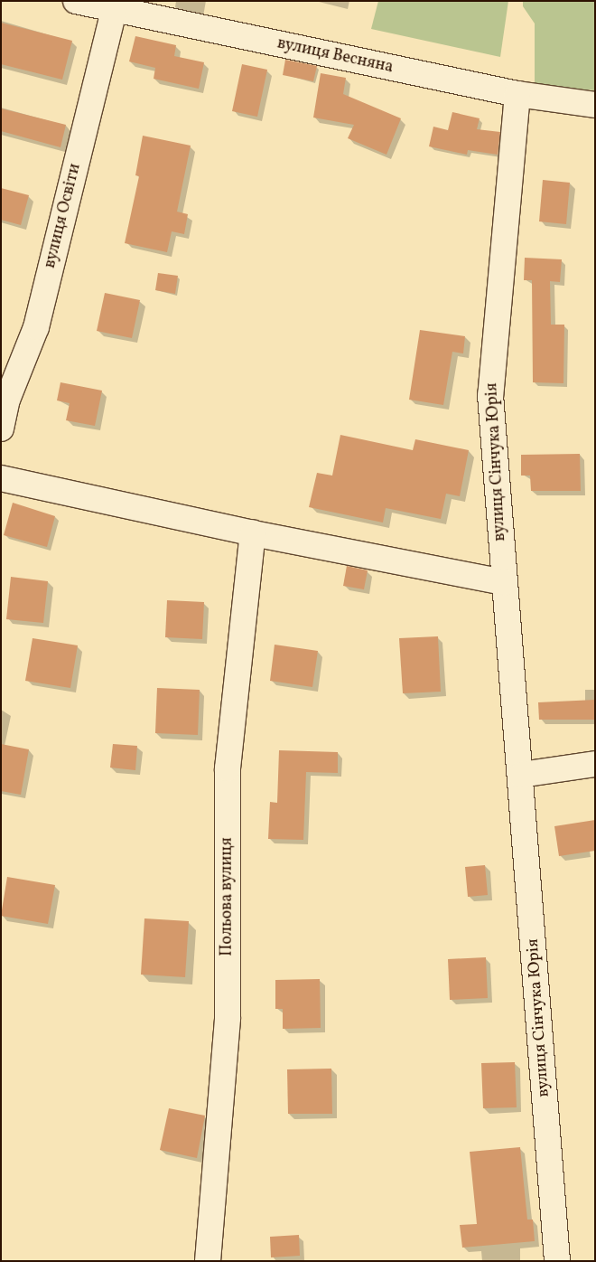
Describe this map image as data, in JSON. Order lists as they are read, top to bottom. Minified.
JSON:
{"streets":{"street":["вулиця Весняна","вулиця Освіти","вулиця Сінчука Юрія","Польова вулиця"]},"crossings":[["вулиця Весняна","вулиця Освіти"],["вулиця Весняна","вулиця Сінчука Юрія"]]}
